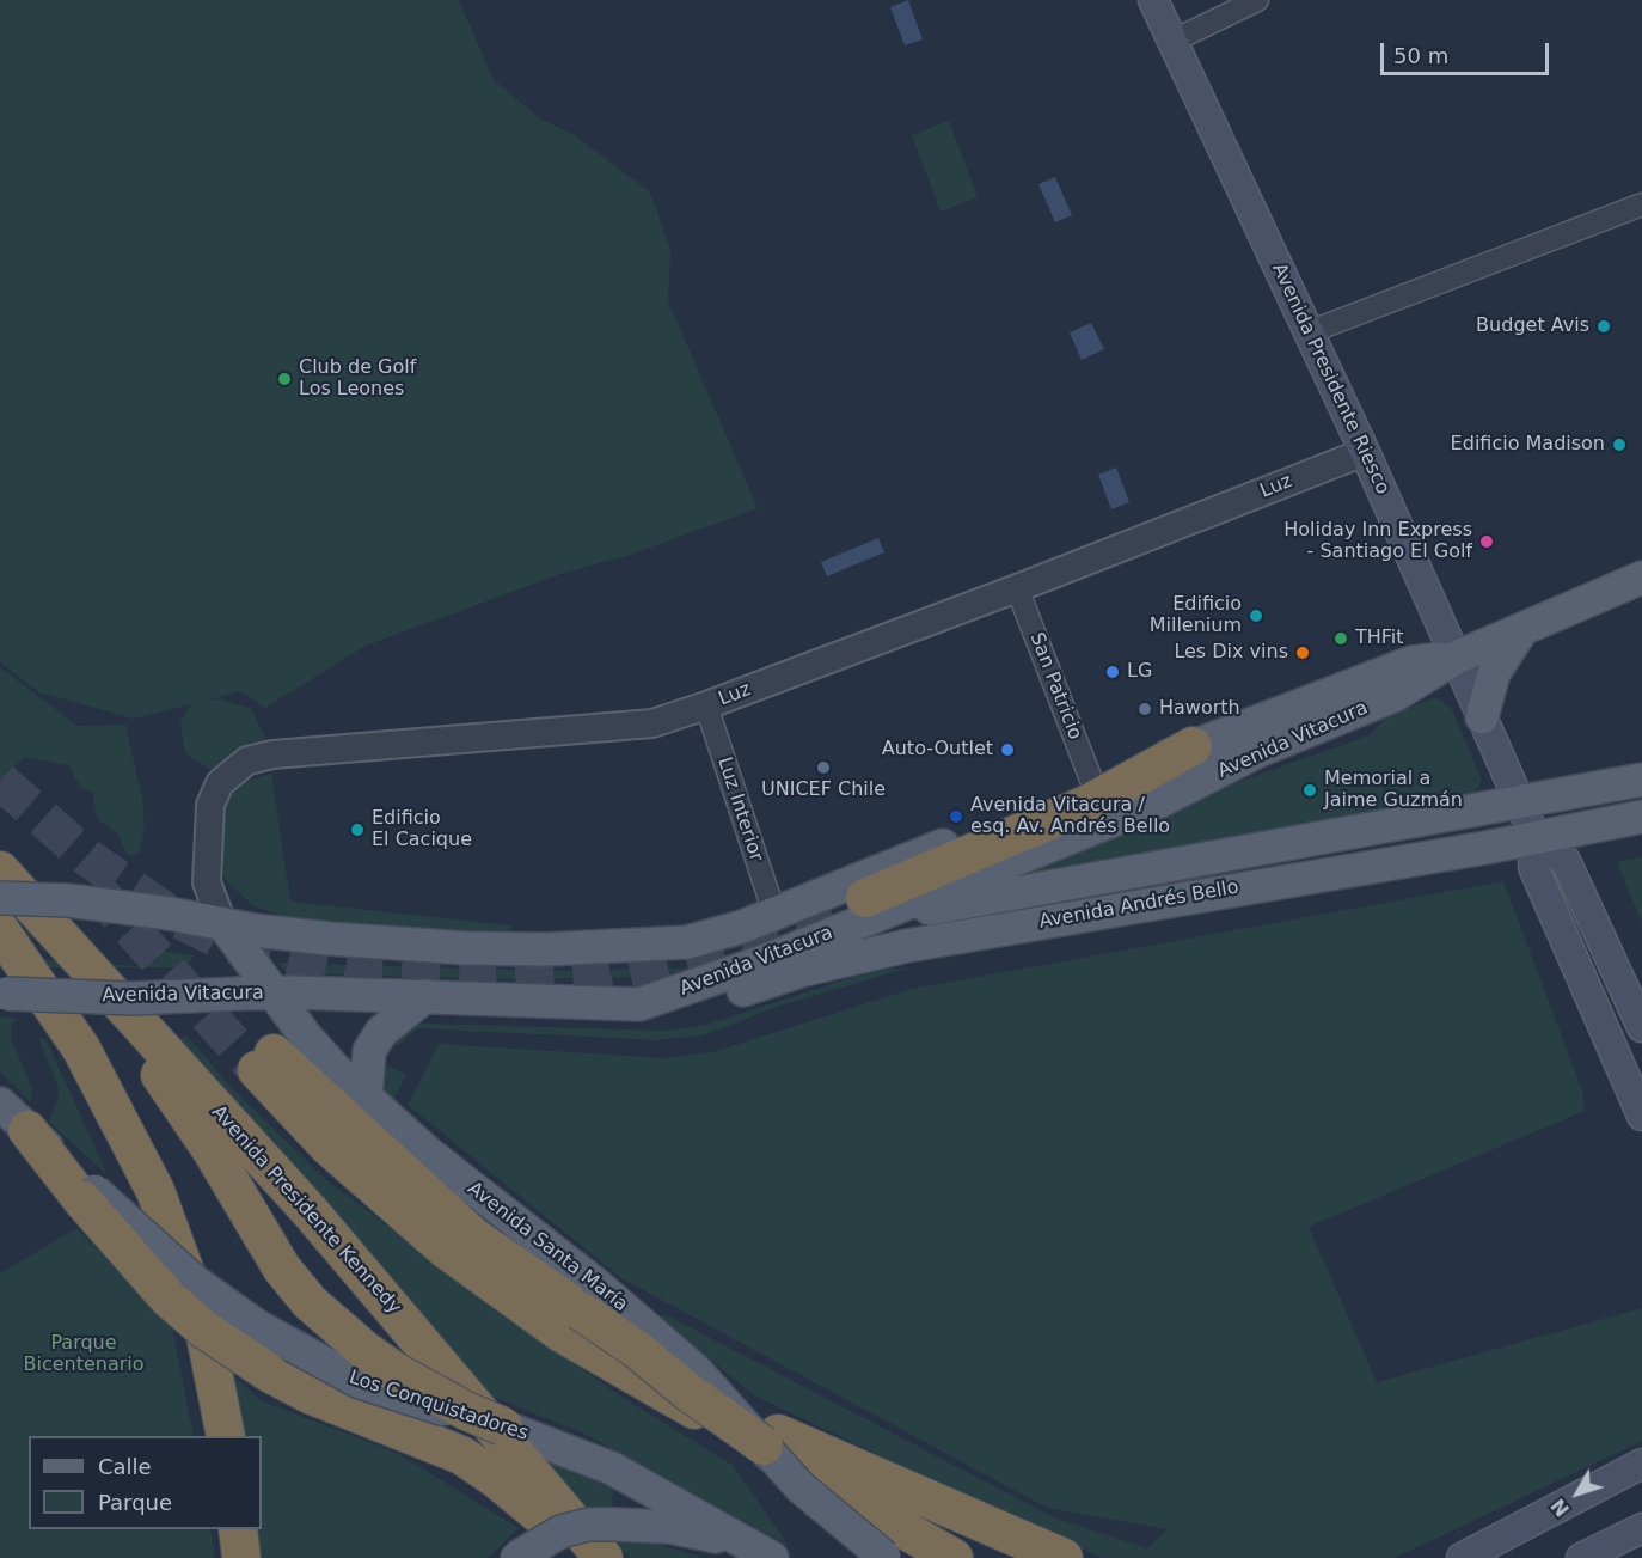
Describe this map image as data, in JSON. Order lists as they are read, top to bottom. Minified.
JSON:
{"streets":{"highway":["Avenida Presidente Kennedy"],"main road":["Avenida Presidente Riesco","Avenida Vitacura","Avenida Andrés Bello","Avenida Santa María","Los Conquistadores"],"street":["Luz","San Patricio","Luz Interior"]},"crossings":[["Avenida Presidente Riesco","Luz"],["Avenida Presidente Riesco","Avenida Vitacura"],["Avenida Presidente Riesco","Avenida Andrés Bello"],["Luz","San Patricio"],["Luz","Avenida Vitacura"],["Luz","Luz Interior"],["Luz","Avenida Santa María"],["San Patricio","Avenida Vitacura"],["Avenida Vitacura","Luz Interior"],["Avenida Vitacura","Avenida Andrés Bello"],["Avenida Vitacura","Avenida Santa María"]],"parks":["Parque Bicentenario"],"places":["Budget Avis","Club de Golf Los Leones","Edificio Madison","Holiday Inn Express - Santiago El Golf","Edificio Millenium","THFit","Les Dix vins","LG","Haworth","Auto-Outlet","UNICEF Chile","Memorial a Jaime Guzmán","Avenida Vitacura / esq. Av. Andrés Bello","Edificio El Cacique"],"legend":["Calle","Parque"],"scale_bar":"50 m","north":"bottom left"}
